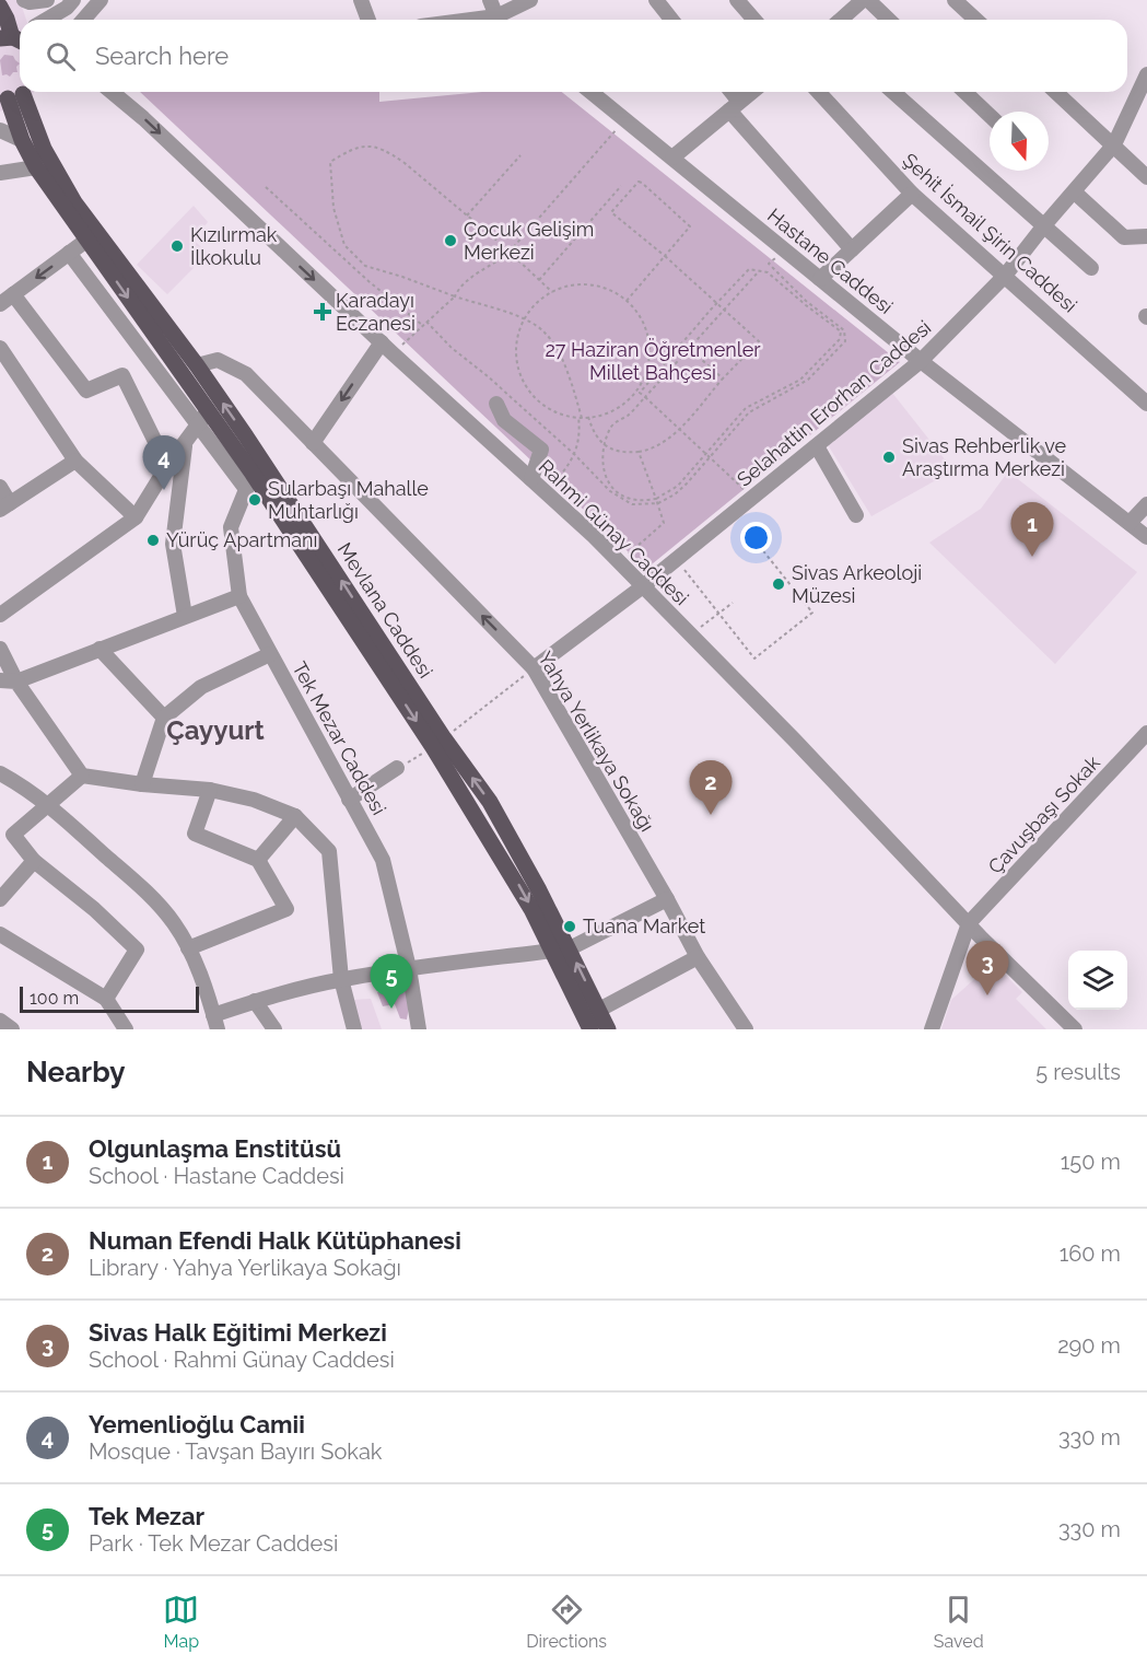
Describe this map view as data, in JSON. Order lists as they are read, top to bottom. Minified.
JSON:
{"streets":{"main road":["Mevlana Caddesi"],"street":["Şehit İsmail Şirin Caddesi","Hastane Caddesi","Selahattin Erorhan Caddesi","Rahmi Günay Caddesi","Tek Mezar Caddesi","Yahya Yerlikaya Sokağı","Çavuşbaşı Sokak"]},"crossings":[["Şehit İsmail Şirin Caddesi","Selahattin Erorhan Caddesi"],["Hastane Caddesi","Selahattin Erorhan Caddesi"],["Selahattin Erorhan Caddesi","Rahmi Günay Caddesi"],["Selahattin Erorhan Caddesi","Yahya Yerlikaya Sokağı"],["Rahmi Günay Caddesi","Çavuşbaşı Sokak"],["Mevlana Caddesi","Tek Mezar Caddesi"],["Mevlana Caddesi","Yahya Yerlikaya Sokağı"]],"one_way":["Yahya Yerlikaya Sokağı"],"districts":["Çayyurt"],"parks":["27 Haziran Öğretmenler Millet Bahçesi"],"places":{"other":["Çocuk Gelişim Merkezi","Kızılırmak İlkokulu","Sivas Rehberlik ve Araştırma Merkezi","Sularbaşı Mahalle Muhtarlığı","Yürüç Apartmanı","Sivas Arkeoloji Müzesi","Tuana Market"],"health":["Karadayı Eczanesi"]},"scale_bar":"100 m","north":"bottom","page":{"search":"Search here","pins":["4","1","2","3","5"],"scale":"100 m","heading":["Nearby","5 results"],"list":[{"mark":"1","name":"Olgunlaşma Enstitüsü","note":"School · Hastane Caddesi","value":"150 m"},{"mark":"2","name":"Numan Efendi Halk Kütüphanesi","note":"Library · Yahya Yerlikaya Sokağı","value":"160 m"},{"mark":"3","name":"Sivas Halk Eğitimi Merkezi","note":"School · Rahmi Günay Caddesi","value":"290 m"},{"mark":"4","name":"Yemenlioğlu Camii","note":"Mosque · Tavşan Bayırı Sokak","value":"330 m"},{"mark":"5","name":"Tek Mezar","note":"Park · Tek Mezar Caddesi","value":"330 m"}],"nav":["Map","Directions","Saved"]}}
